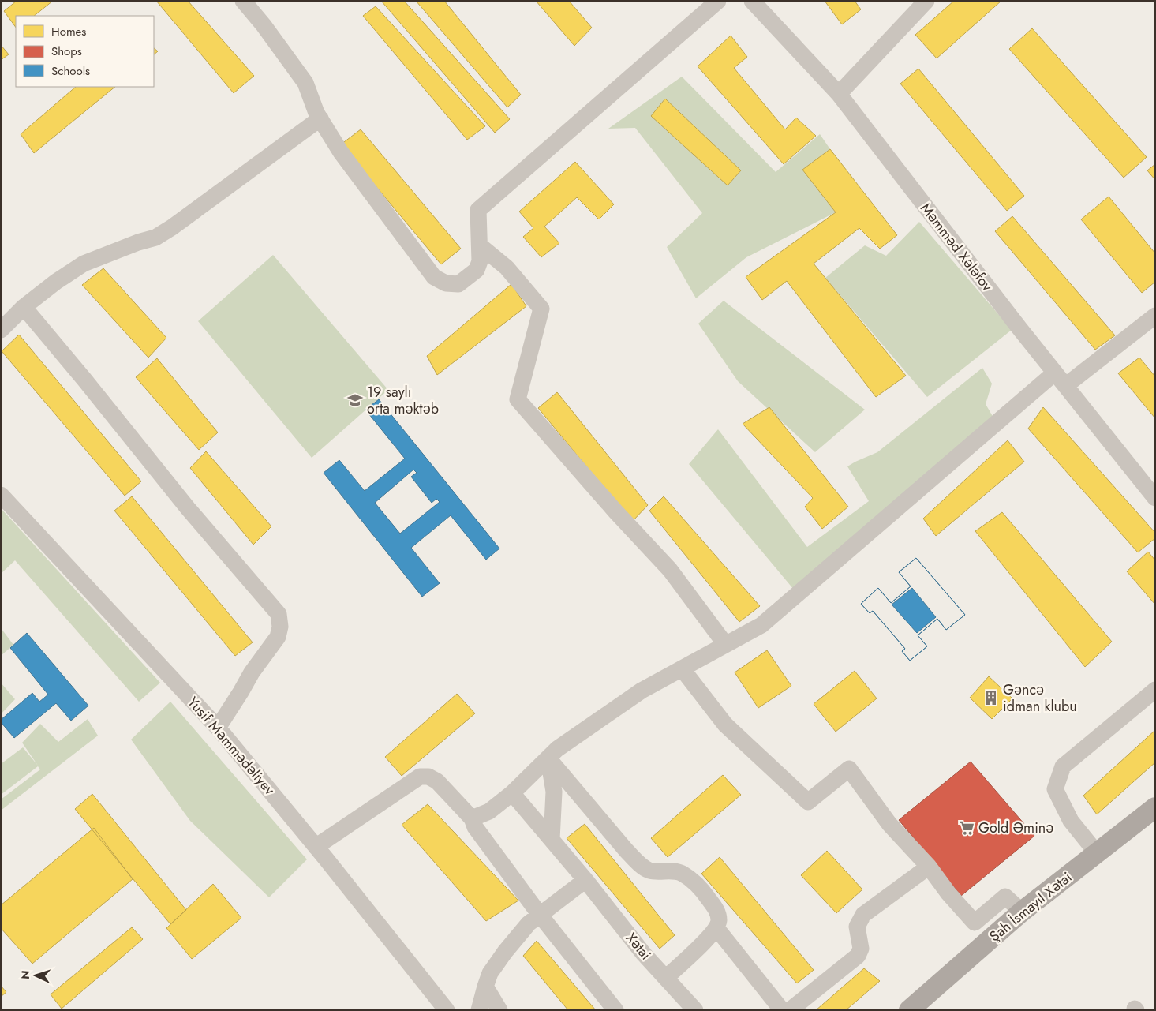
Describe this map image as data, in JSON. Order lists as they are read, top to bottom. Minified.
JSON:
{"streets":{"main road":["Şah İsmayıl Xətai"],"street":["Məmməd Xələfov","Yusif Məmmədəliyev","Xətai"]},"places":{"school or university":["19 saylı orta məktəb"],"building":["Gəncə idman klubu"],"supermarket":["Gold Əminə"]},"legend":["Homes","Shops","Schools"],"north":"left"}
